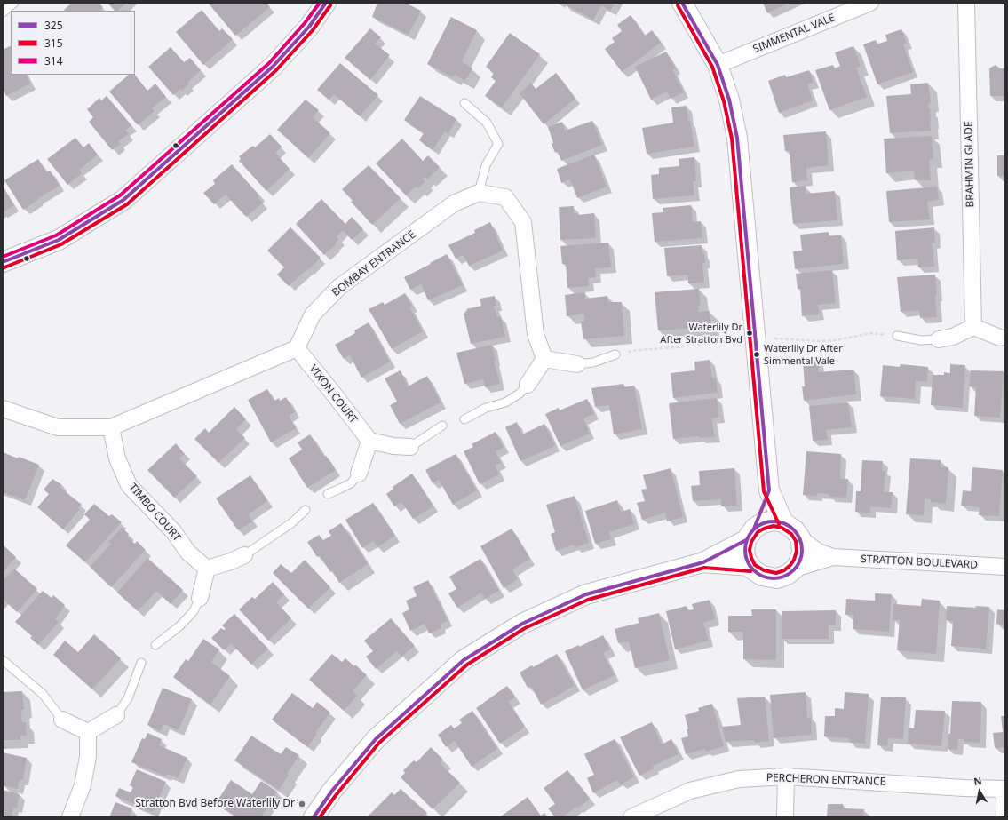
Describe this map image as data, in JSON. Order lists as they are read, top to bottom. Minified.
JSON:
{"streets":{"street":["SIMMENTAL VALE","BRAHMIN GLADE","BOMBAY ENTRANCE","VIXON COURT","TIMBO COURT","STRATTON BOULEVARD","PERCHERON ENTRANCE"]},"crossings":[["BOMBAY ENTRANCE","VIXON COURT"]],"places":["Waterlily Dr After Stratton Bvd","Waterlily Dr After Simmental Vale","Stratton Bvd Before Waterlily Dr"],"lines":["transit line 325","transit line 314","transit line 315"],"legend":["325","315","314"],"north":"top"}
